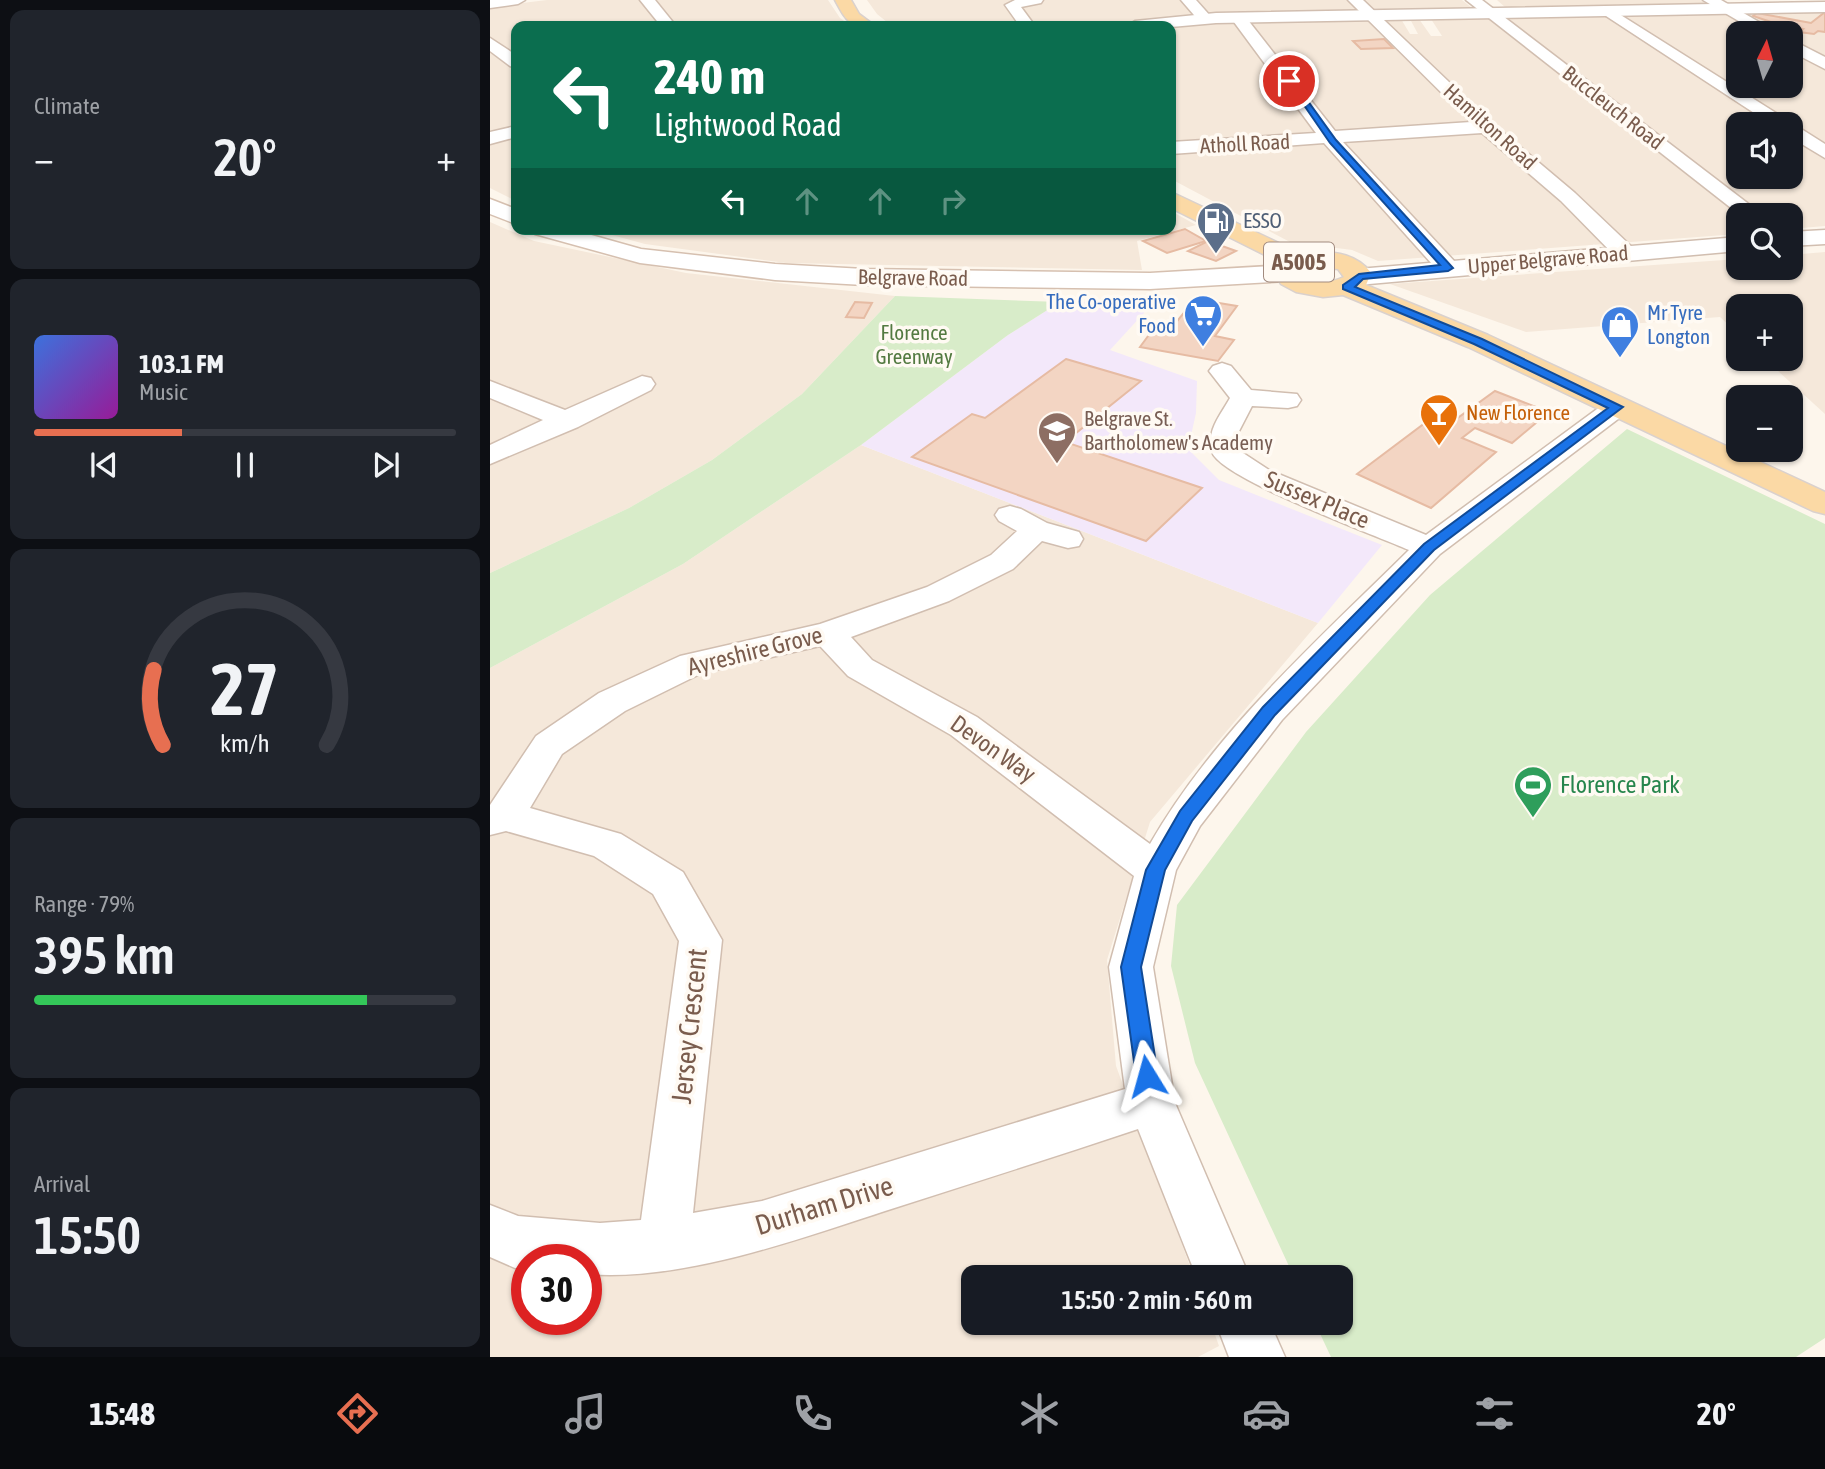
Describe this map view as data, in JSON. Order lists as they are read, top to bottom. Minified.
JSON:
{"streets":{"main road":["A5005"],"street":["Buccleuch Road","Hamilton Road","Atholl Road","Upper Belgrave Road","Belgrave Road","Sussex Place","Ayreshire Grove","Devon Way","Jersey Crescent","Durham Drive"]},"crossings":[["Hamilton Road","Atholl Road"],["Hamilton Road","Upper Belgrave Road"],["Upper Belgrave Road","A5005"],["A5005","Belgrave Road"],["Ayreshire Grove","Devon Way"],["Ayreshire Grove","Jersey Crescent"],["Jersey Crescent","Durham Drive"]],"parks":["Florence Greenway"],"places":{"fuel station":["ESSO"],"supermarket":["The Co-operative Food"],"shop":["Mr Tyre Longton"],"bar":["New Florence"],"school or university":["Belgrave St. Bartholomew's Academy"],"sports":["Florence Park"]},"north":"top","page":{"tile":["Climate",["Range · 79%","395 km"],["Arrival","15:50"]],"map_buttons":["+","−"],"turn":["240 m","Lightwood Road"],"heat":["−","20°","+"],"song":["103.1 FM","Music"],"limit":"30","trip":"15:50 · 2 min · 560 m","tabs":["15:48","20°"],"gauge":["27","km/h"]}}
